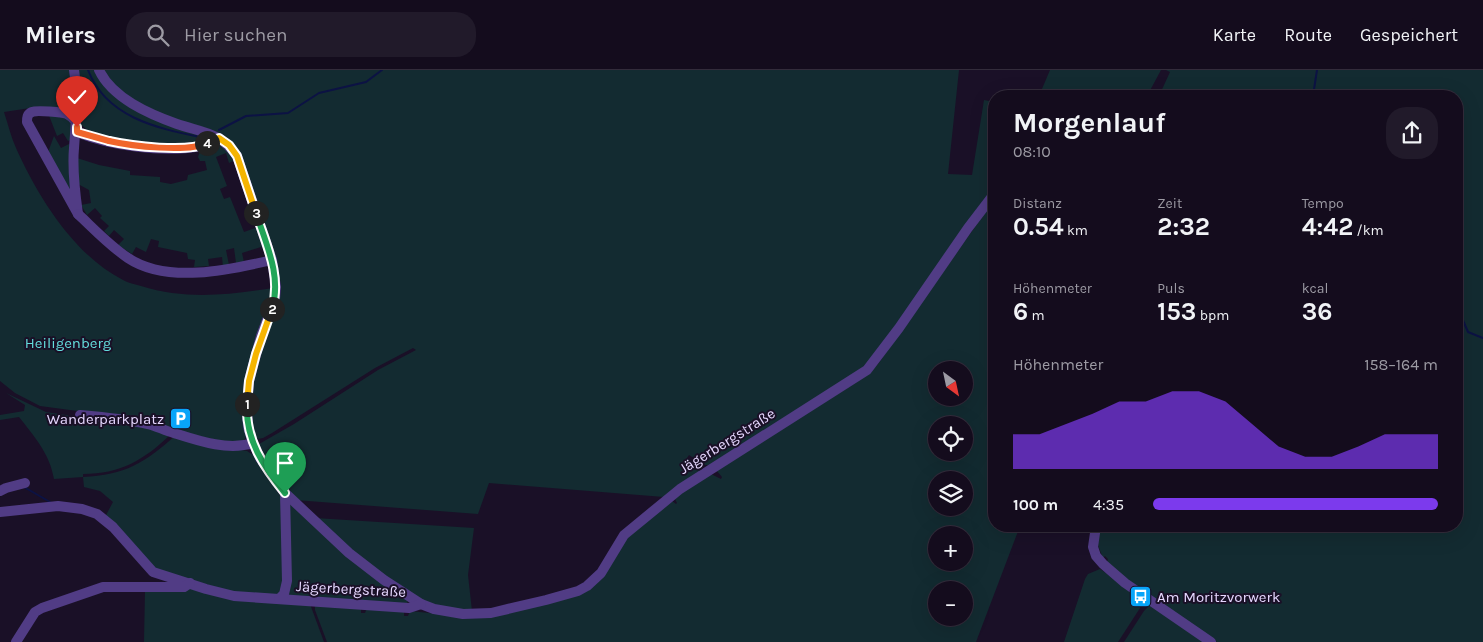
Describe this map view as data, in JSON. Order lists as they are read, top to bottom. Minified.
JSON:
{"streets":{"street":["Jägerbergstraße"]},"parks":["Heiligenberg"],"places":{"parking":["Wanderparkplatz"],"bus stop":["Am Moritzvorwerk"]},"north":"bottom right","page":{"header":"Milers","search":"Hier suchen","nav":["Karte","Route","Gespeichert"],"heading":["Morgenlauf","08:10"],"pins":["4","3","2","1"],"stats":[["Distanz","0.54 km"],["Zeit","2:32"],["Tempo","4:42 /km"],["Höhenmeter","6 m"],["Puls","153 bpm"],["kcal","36"]],"chart":["Höhenmeter","158–164 m"],"map_buttons":["+","−"],"list":[{"name":"100 m","note":"4:35"}]}}
